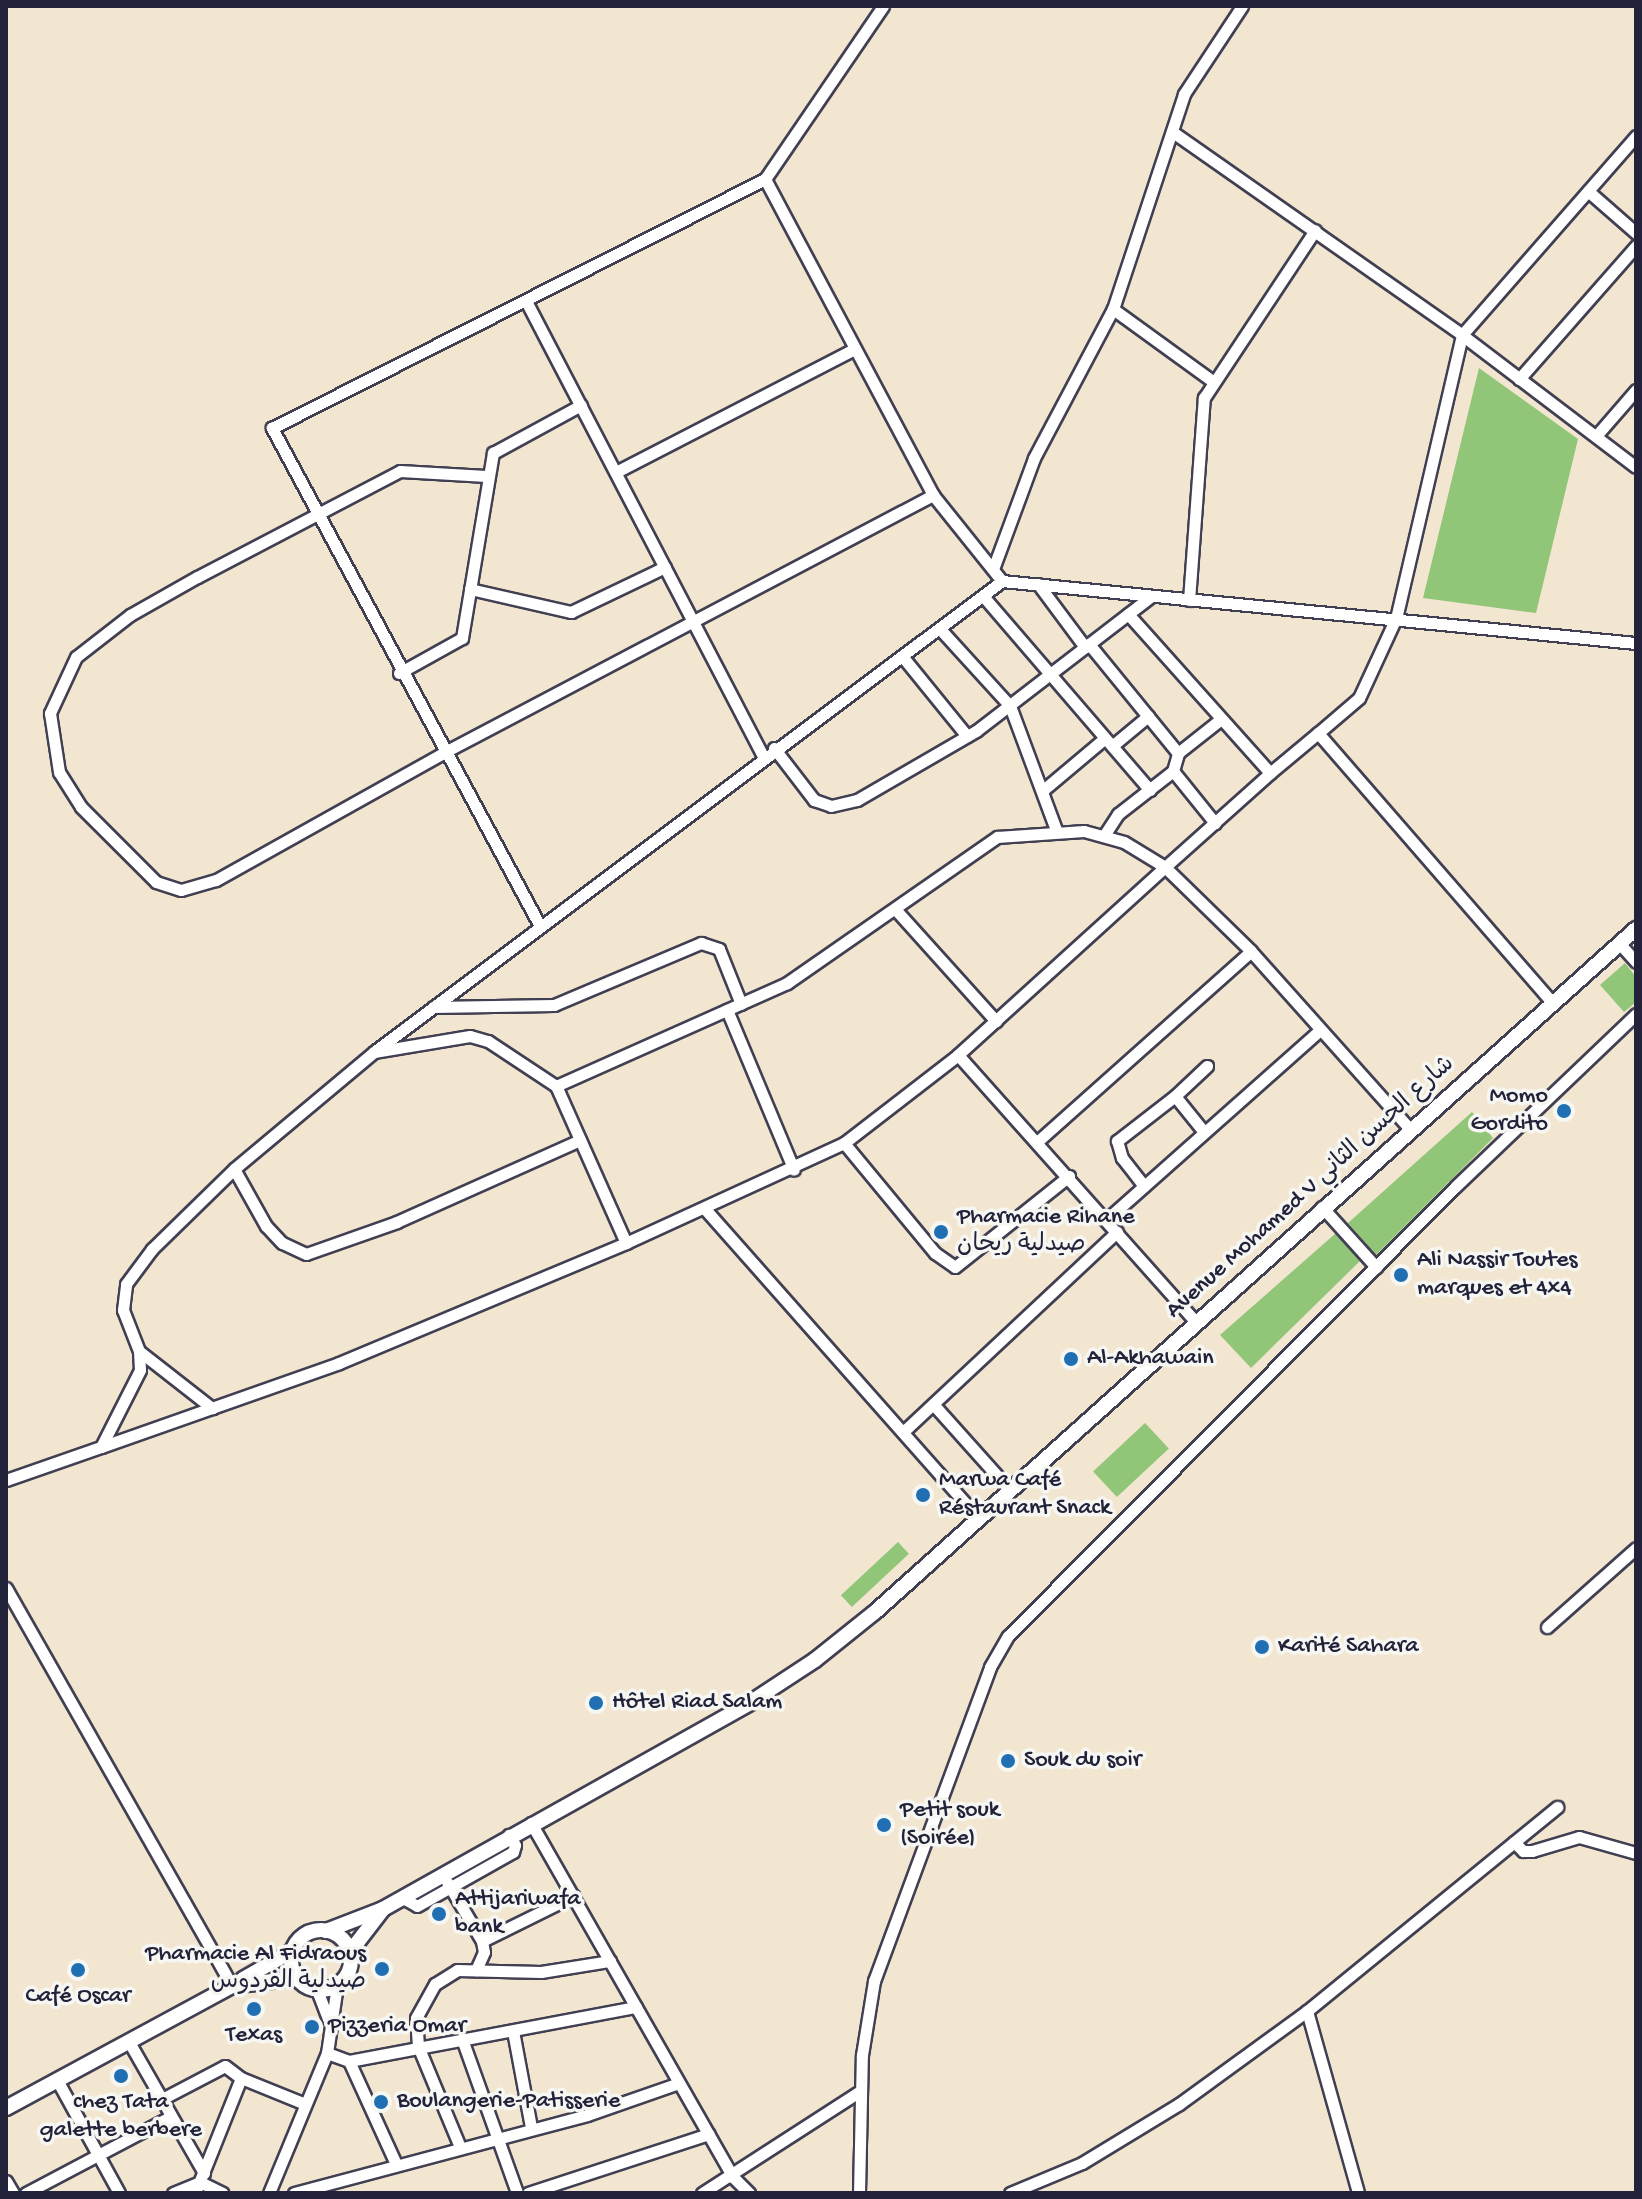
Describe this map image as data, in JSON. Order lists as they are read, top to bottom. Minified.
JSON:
{"streets":{"main road":["Avenue Mohamed V شارع الحسن الثاني"]},"places":["Momo Gordito","Pharmacie Rihane صيدلية ريحان","Ali Nassir Toutes marques et 4x4","Al-Akhawain","Marwa Café Réstaurant Snack","Karité Sahara","Hôtel Riad Salam","Souk du soir","Petit souk (Soirée)","Attijariwafa bank","Pharmacie Al Fidraous صيدلية الفردوس","Café Oscar","Texas","Pizzeria Omar","chez Tata galette berbere","Boulangerie-Patisserie"]}
